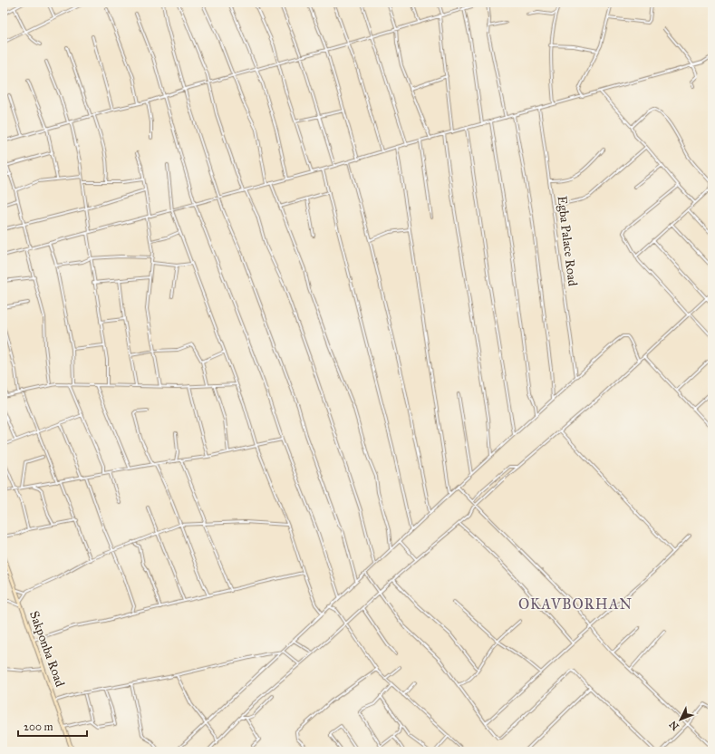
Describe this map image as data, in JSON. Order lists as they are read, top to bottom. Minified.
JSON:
{"streets":{"main road":["Sakponba Road"],"street":["Egba Palace Road"]},"districts":["OKAVBORHAN"],"scale_bar":"200 m","north":"bottom left"}
